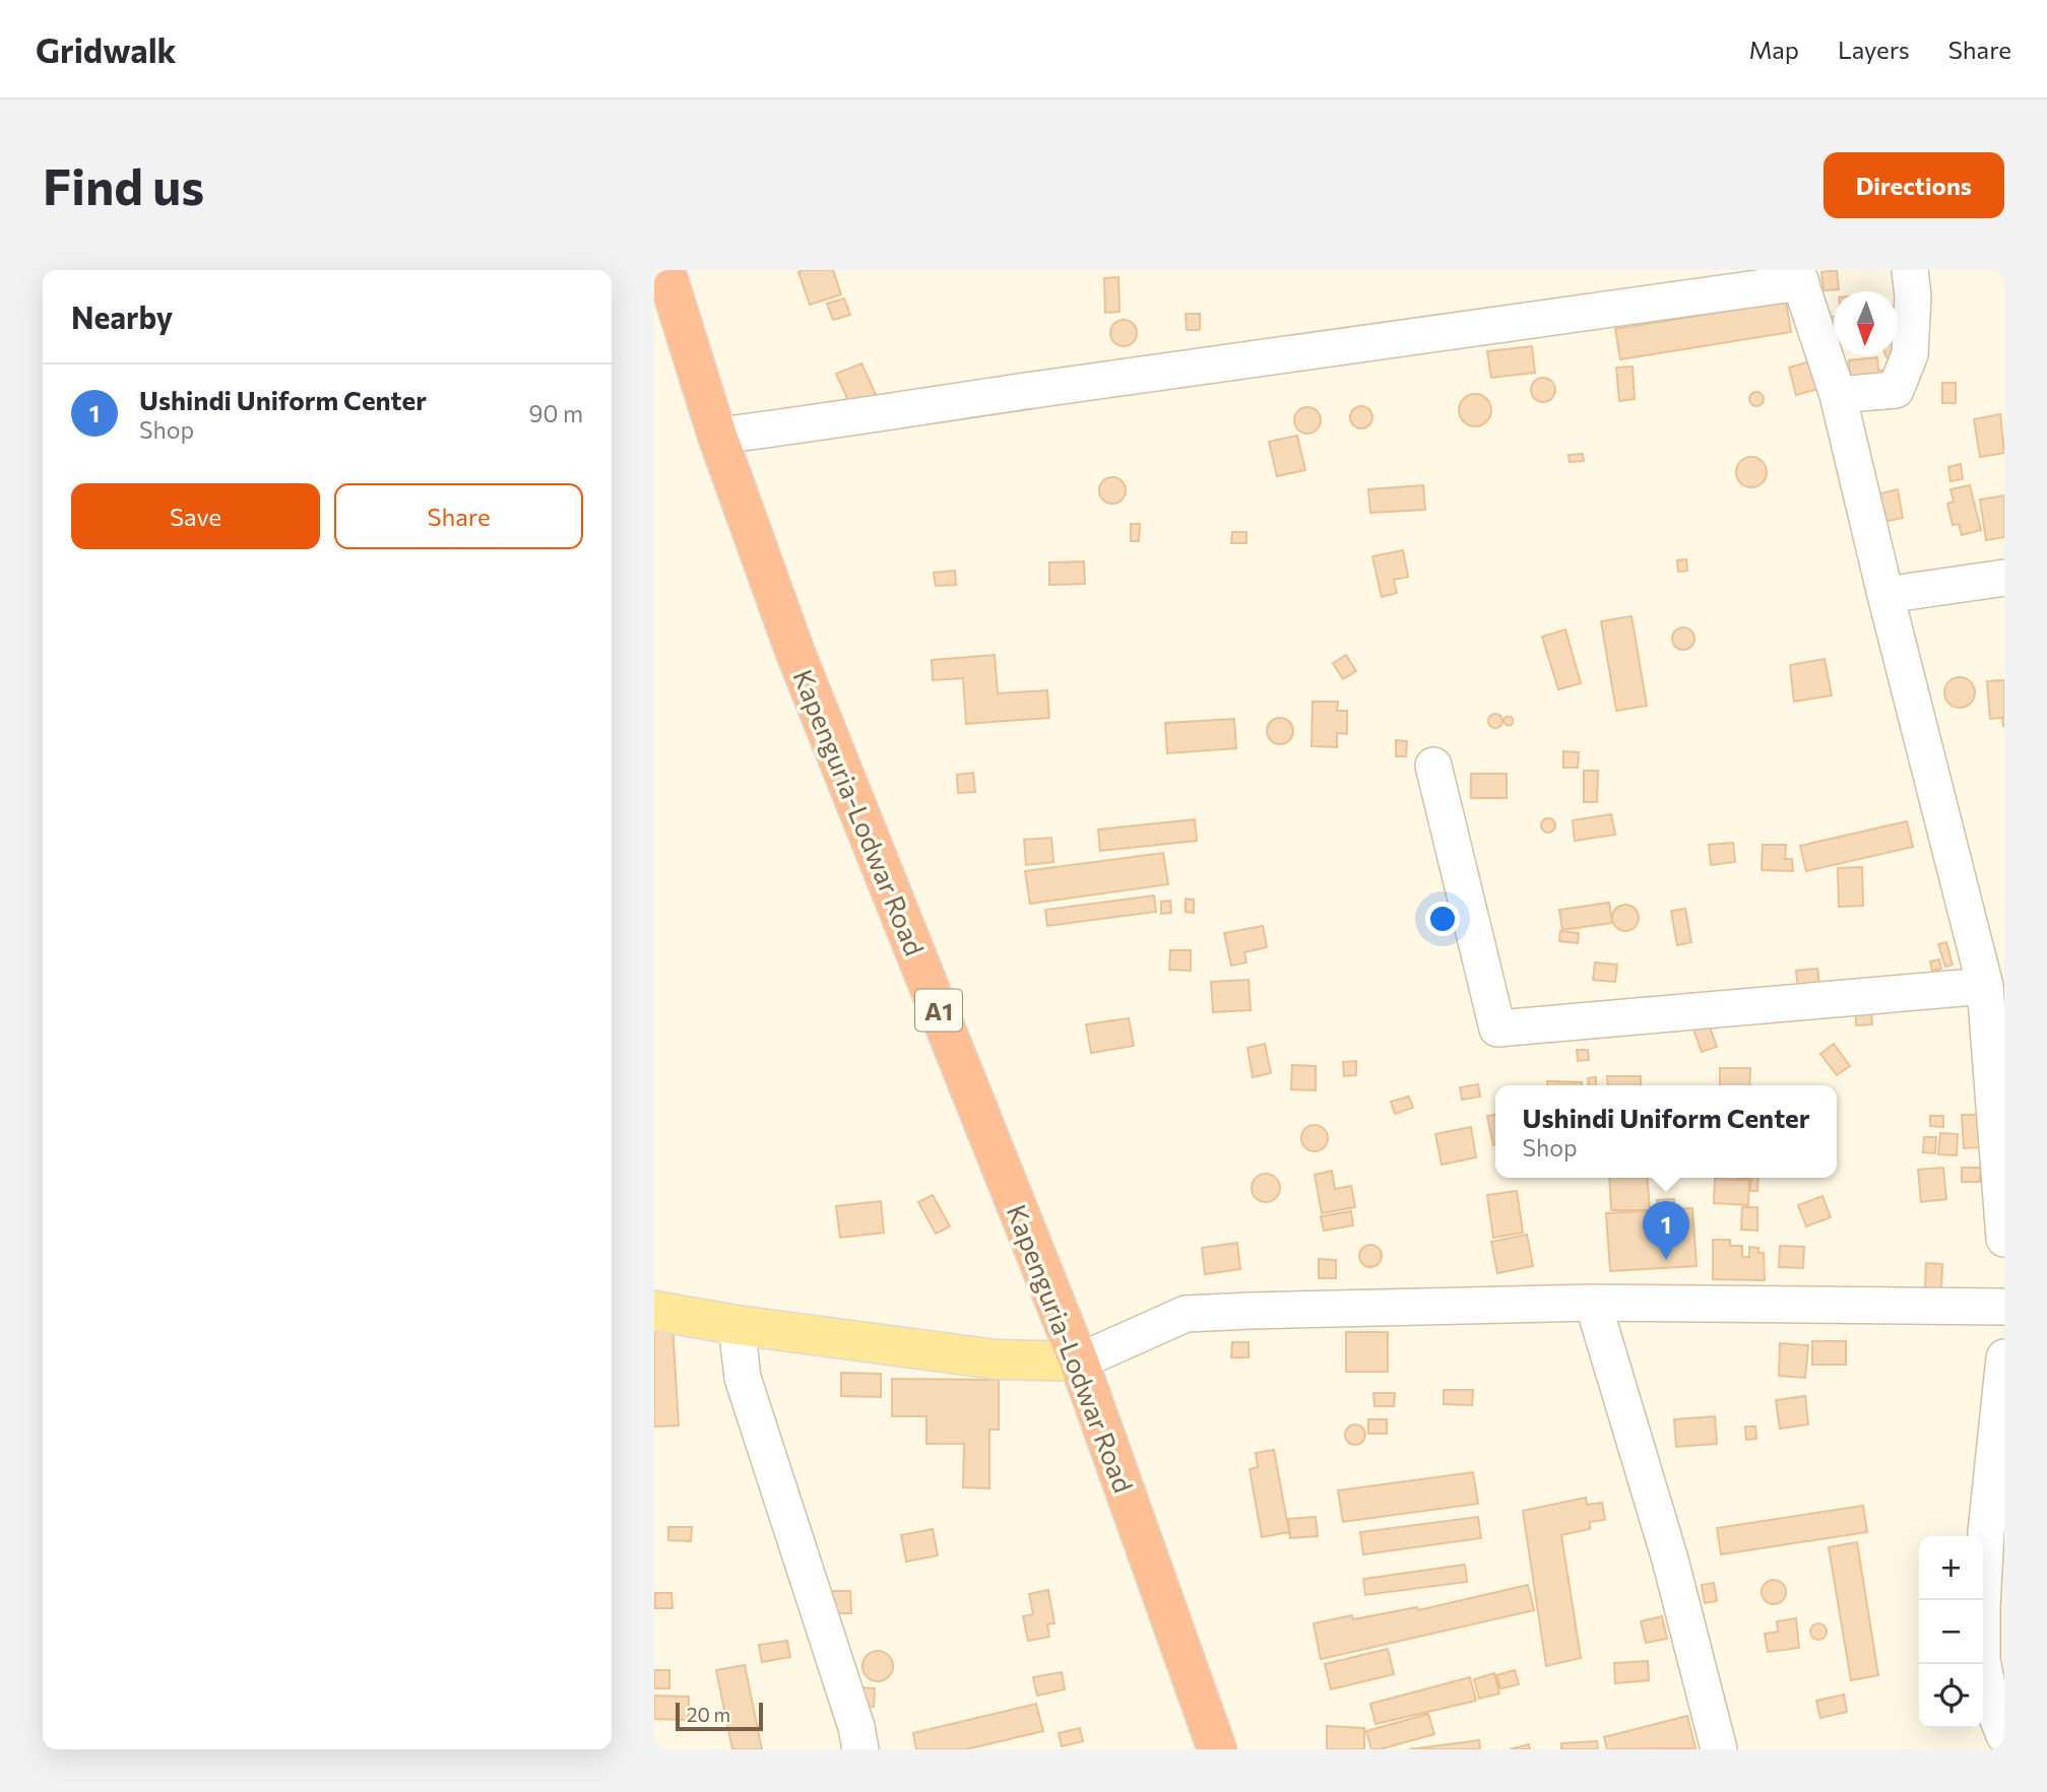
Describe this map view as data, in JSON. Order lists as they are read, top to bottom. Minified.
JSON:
{"streets":{"highway":["Kapenguria-Lodwar Road","A1"]},"scale_bar":"20 m","north":"bottom","page":{"header":"Gridwalk","nav":["Map","Layers","Share"],"buttons":["Directions",["Save","Share"]],"title":"Find us","heading":"Nearby","list":[{"mark":"1","name":"Ushindi Uniform Center","note":"Shop","value":"90 m"}],"popup":["Ushindi Uniform Center","Shop"],"pins":"1","map_buttons":["+","−"],"scale":"20 m"}}
